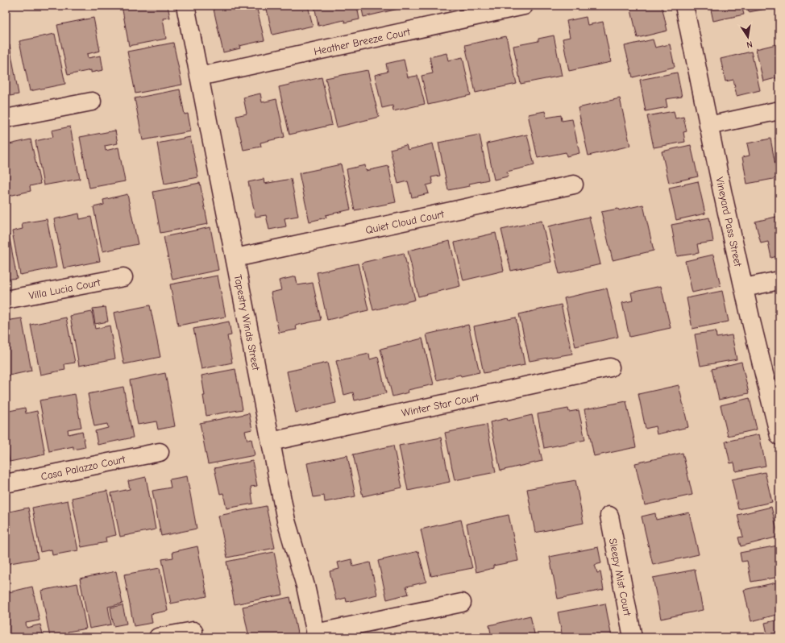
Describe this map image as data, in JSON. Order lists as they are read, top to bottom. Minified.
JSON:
{"streets":{"street":["Heather Breeze Court","Quiet Cloud Court","Vineyard Pass Street","Villa Lucia Court","Tapestry Winds Street","Winter Star Court","Casa Palazzo Court","Sleepy Mist Court"]},"crossings":[["Heather Breeze Court","Tapestry Winds Street"],["Quiet Cloud Court","Tapestry Winds Street"],["Tapestry Winds Street","Winter Star Court"]],"north":"bottom"}
